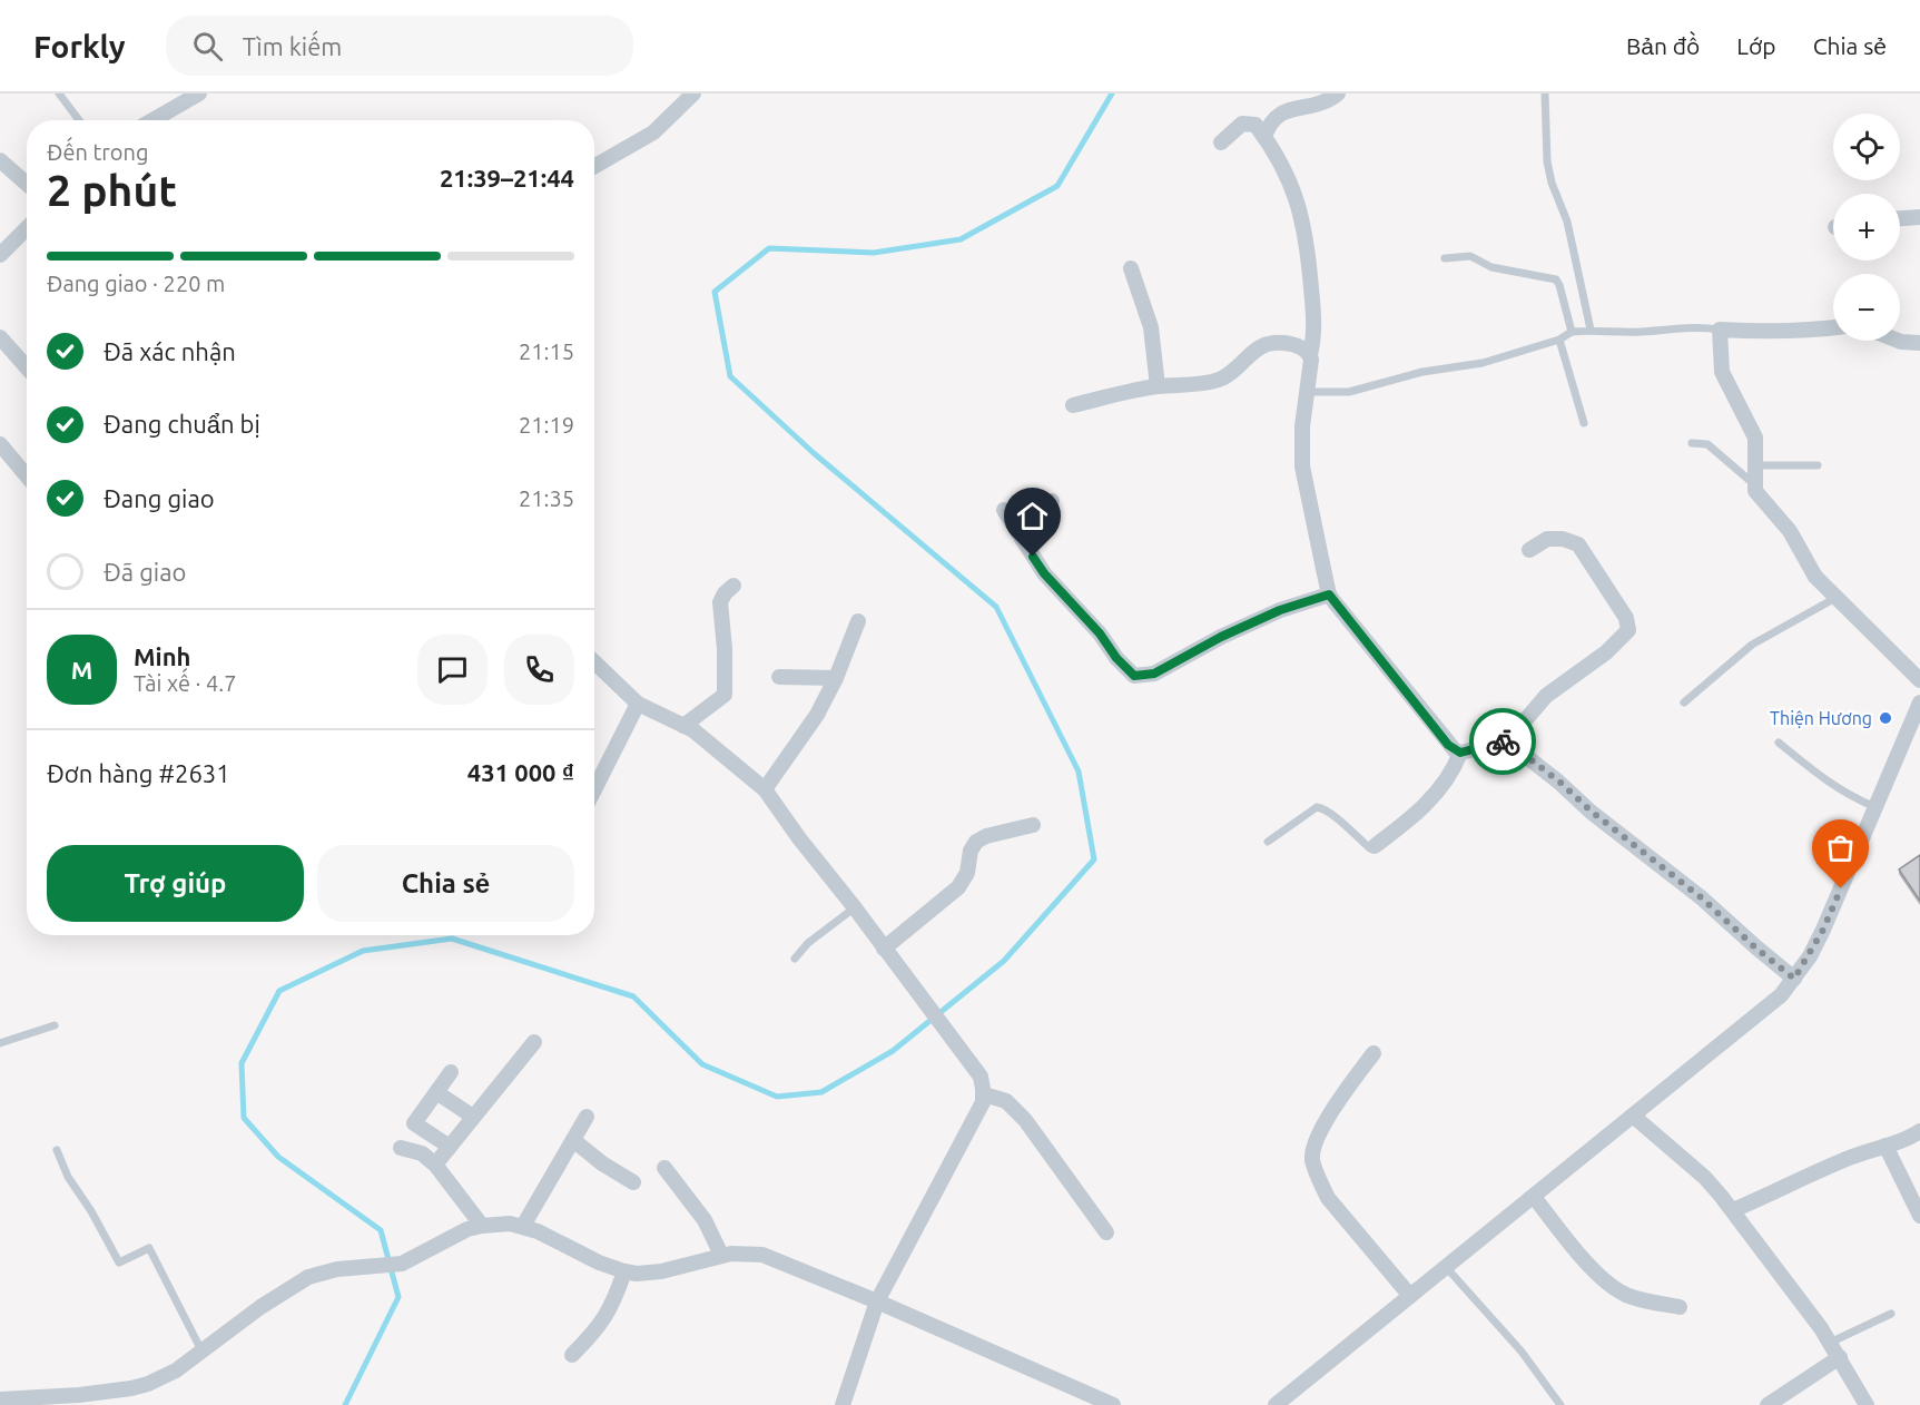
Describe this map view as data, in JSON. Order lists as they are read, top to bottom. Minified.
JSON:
{"places":["Thiện Hương"],"page":{"header":"Forkly","search":"Tìm kiếm","nav":["Bản đồ","Lớp","Chia sẻ"],"map_buttons":["+","−"],"heading":["2 phút","Đến trong","21:39–21:44"],"panel":["Minh","Tài xế · 4.7","Đơn hàng #2631","431 000 ₫"],"bar":"Đang giao · 220 m","list":[["Đã xác nhận","21:15"],["Đang chuẩn bị","21:19"],["Đang giao","21:35"],"Đã giao"],"round":"M","buttons":["Trợ giúp","Chia sẻ"]}}
